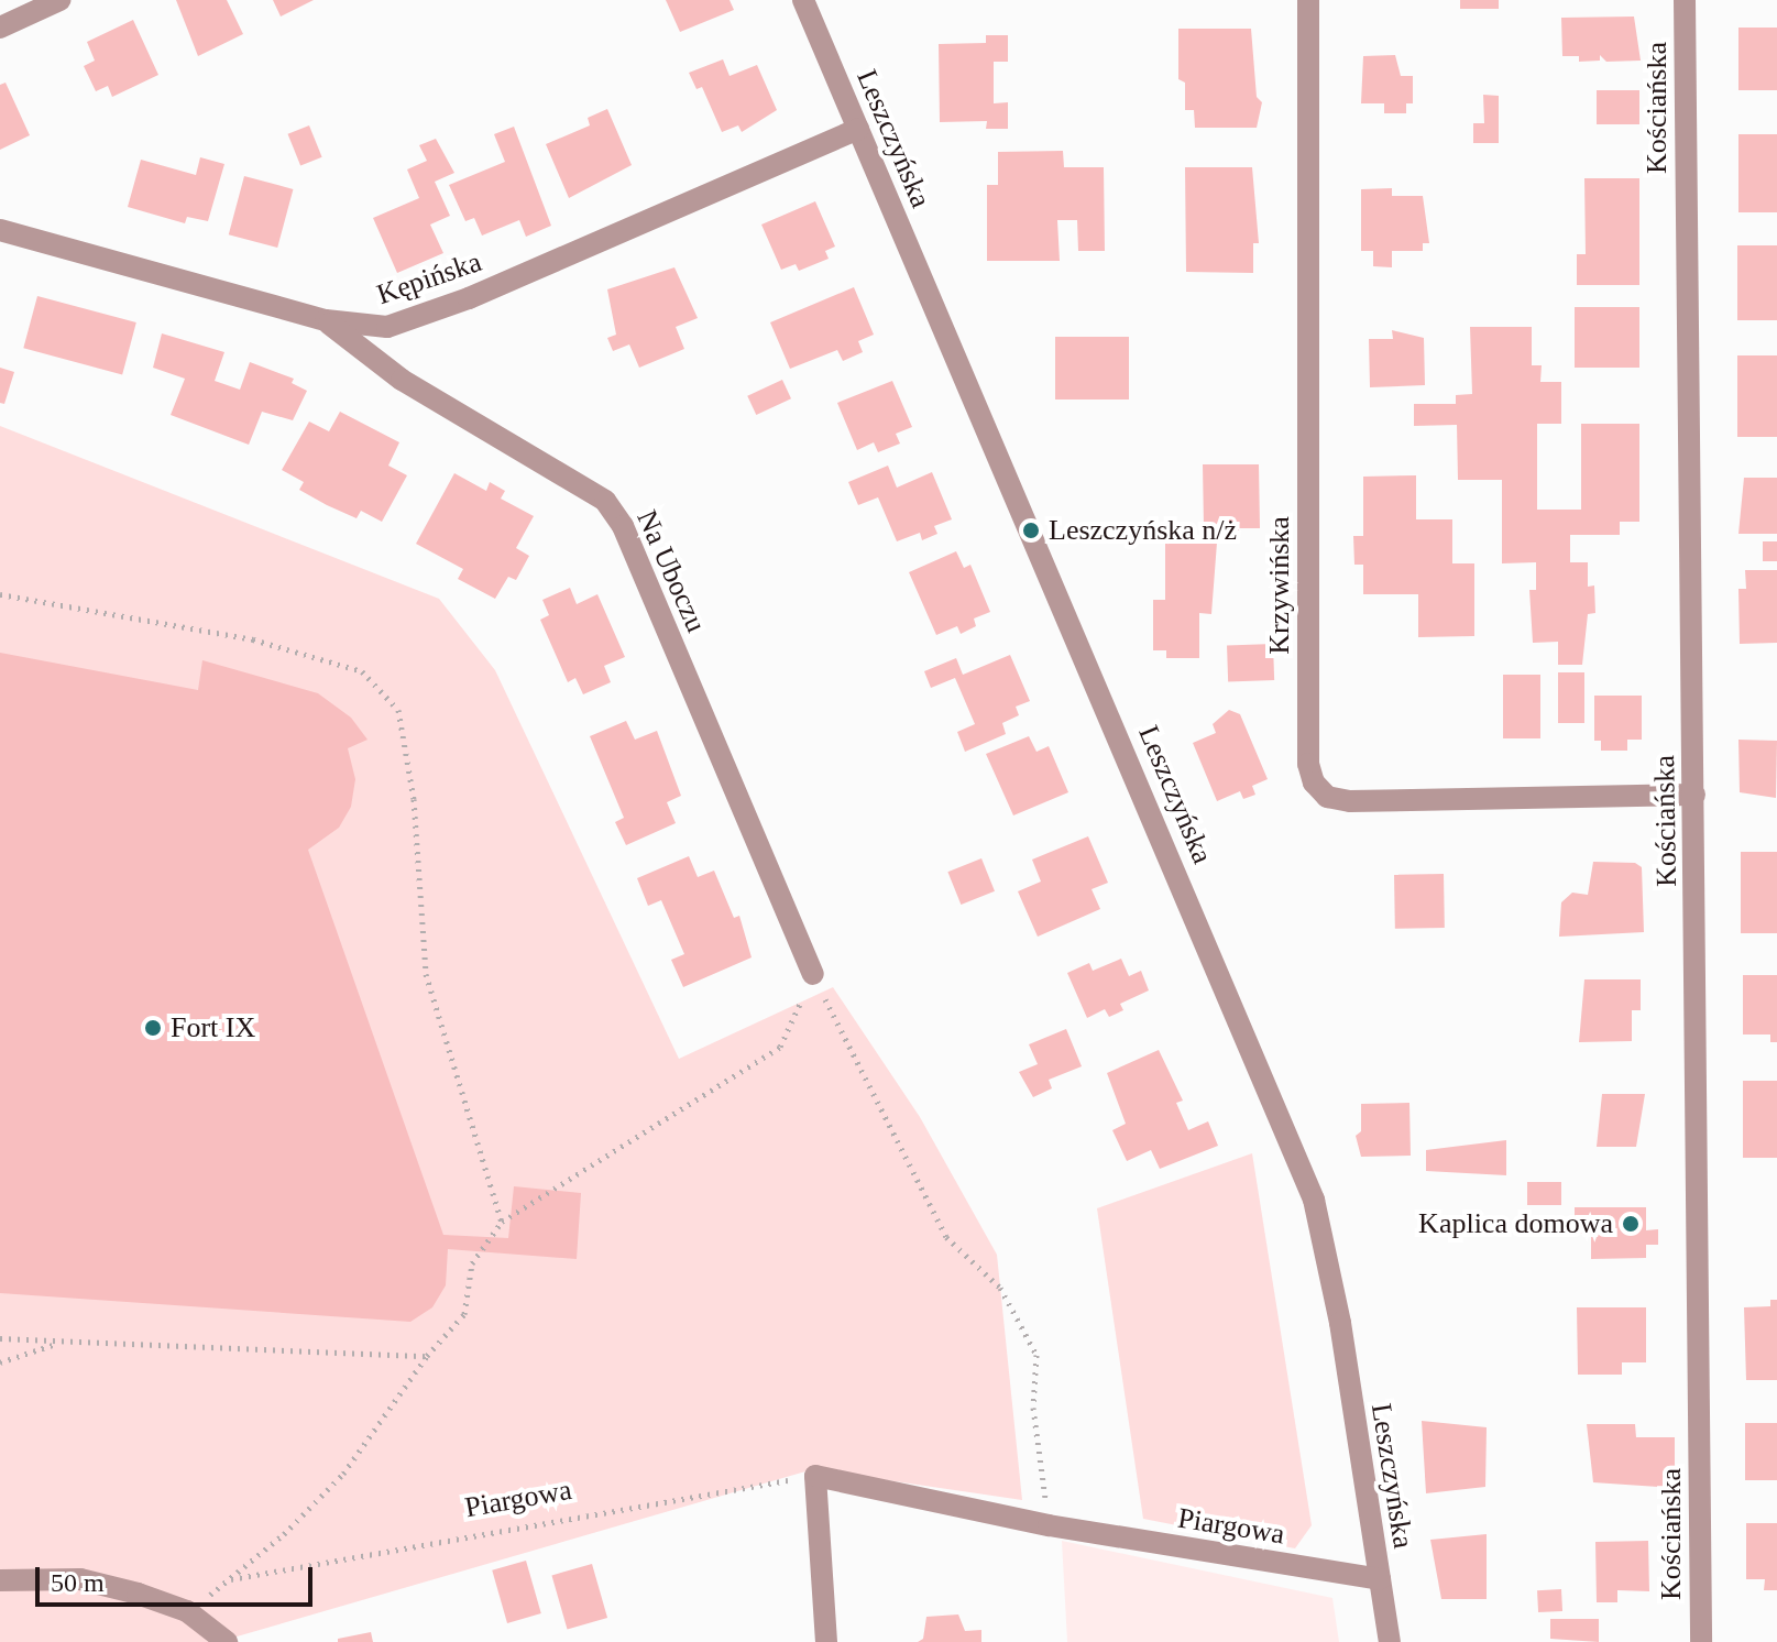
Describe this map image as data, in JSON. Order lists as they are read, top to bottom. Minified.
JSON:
{"streets":{"street":["Kościańska","Leszczyńska","Kępińska","Na Uboczu","Krzywińska","Piargowa"]},"crossings":[["Kościańska","Krzywińska"],["Leszczyńska","Kępińska"],["Leszczyńska","Piargowa"],["Kępińska","Na Uboczu"]],"places":["Leszczyńska n/ż","Fort IX","Kaplica domowa"],"scale_bar":"50 m"}
